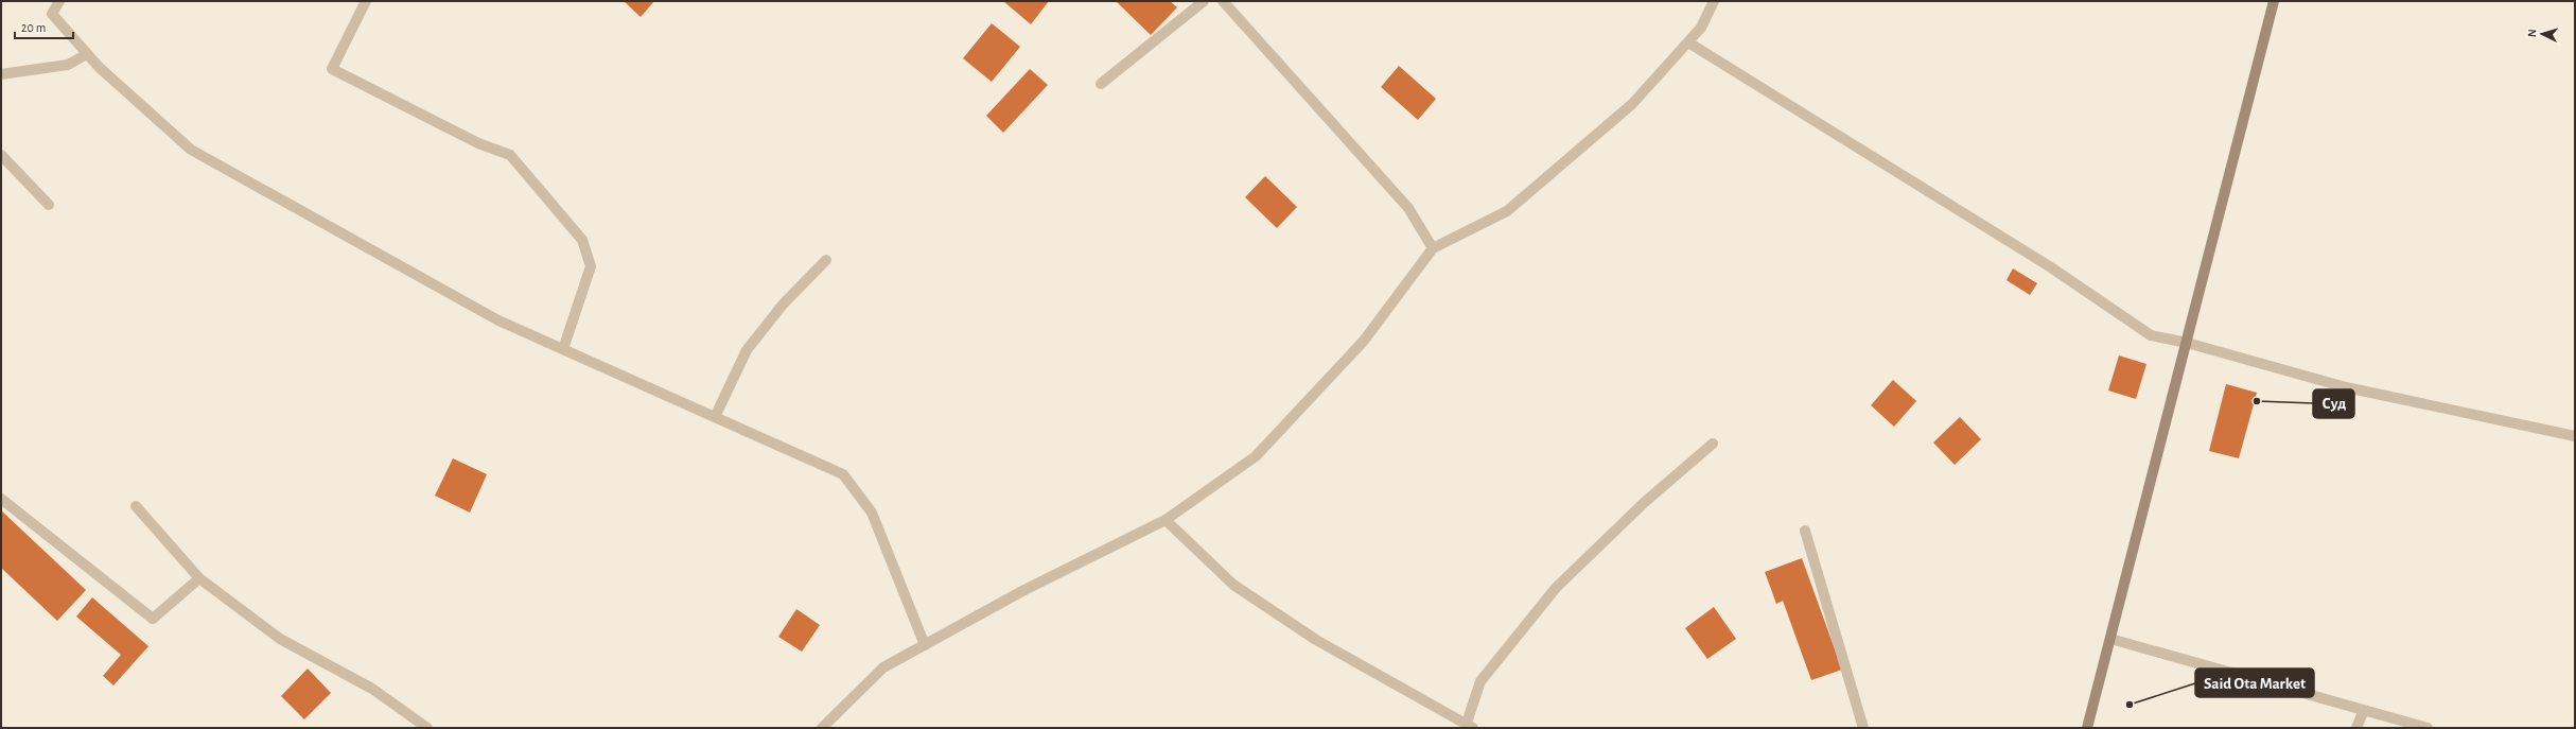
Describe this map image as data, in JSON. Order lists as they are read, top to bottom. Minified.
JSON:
{"places":["Суд","Said Ota Market"],"scale_bar":"20 m","north":"left"}
